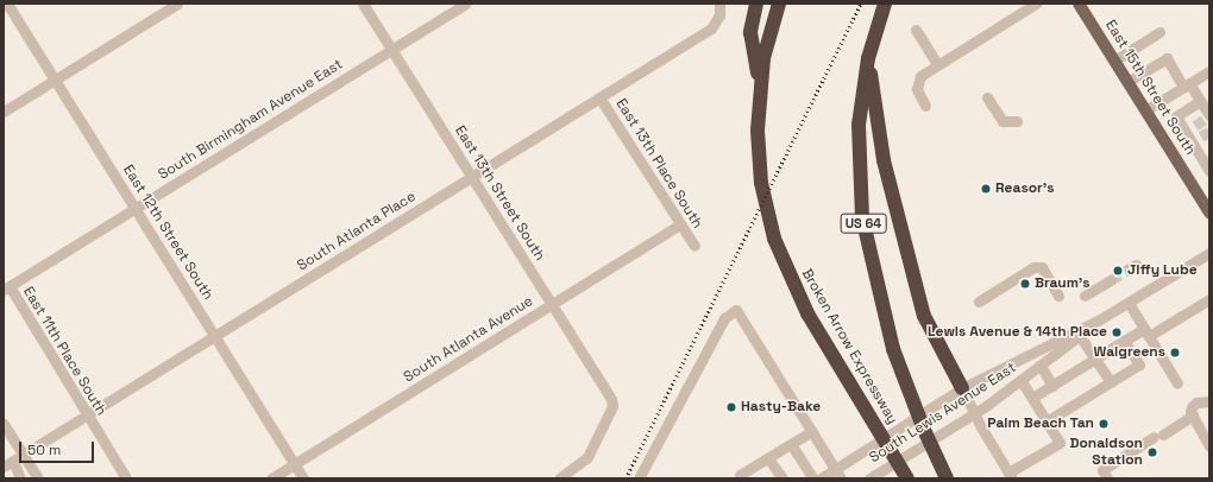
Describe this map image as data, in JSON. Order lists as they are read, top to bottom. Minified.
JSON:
{"streets":{"highway":["US 64","Broken Arrow Expressway"],"main road":["East 15th Street South"],"street":["South Birmingham Avenue East","East 13th Place South","East 13th Street South","South Atlanta Place","East 12th Street South","South Atlanta Avenue","East 11th Place South","South Lewis Avenue East"]},"crossings":[["South Birmingham Avenue East","East 13th Street South"],["South Birmingham Avenue East","East 12th Street South"],["South Birmingham Avenue East","East 11th Place South"],["East 13th Place South","South Atlanta Place"],["East 13th Place South","South Atlanta Avenue"],["East 13th Street South","South Atlanta Place"],["East 13th Street South","South Atlanta Avenue"],["South Atlanta Place","East 12th Street South"],["South Atlanta Place","East 11th Place South"],["East 12th Street South","South Atlanta Avenue"]],"places":["Reasor's","Jiffy Lube","Braum's","Lewis Avenue & 14th Place","Walgreens","Hasty-Bake","Palm Beach Tan","Donaldson Station"],"scale_bar":"50 m"}
